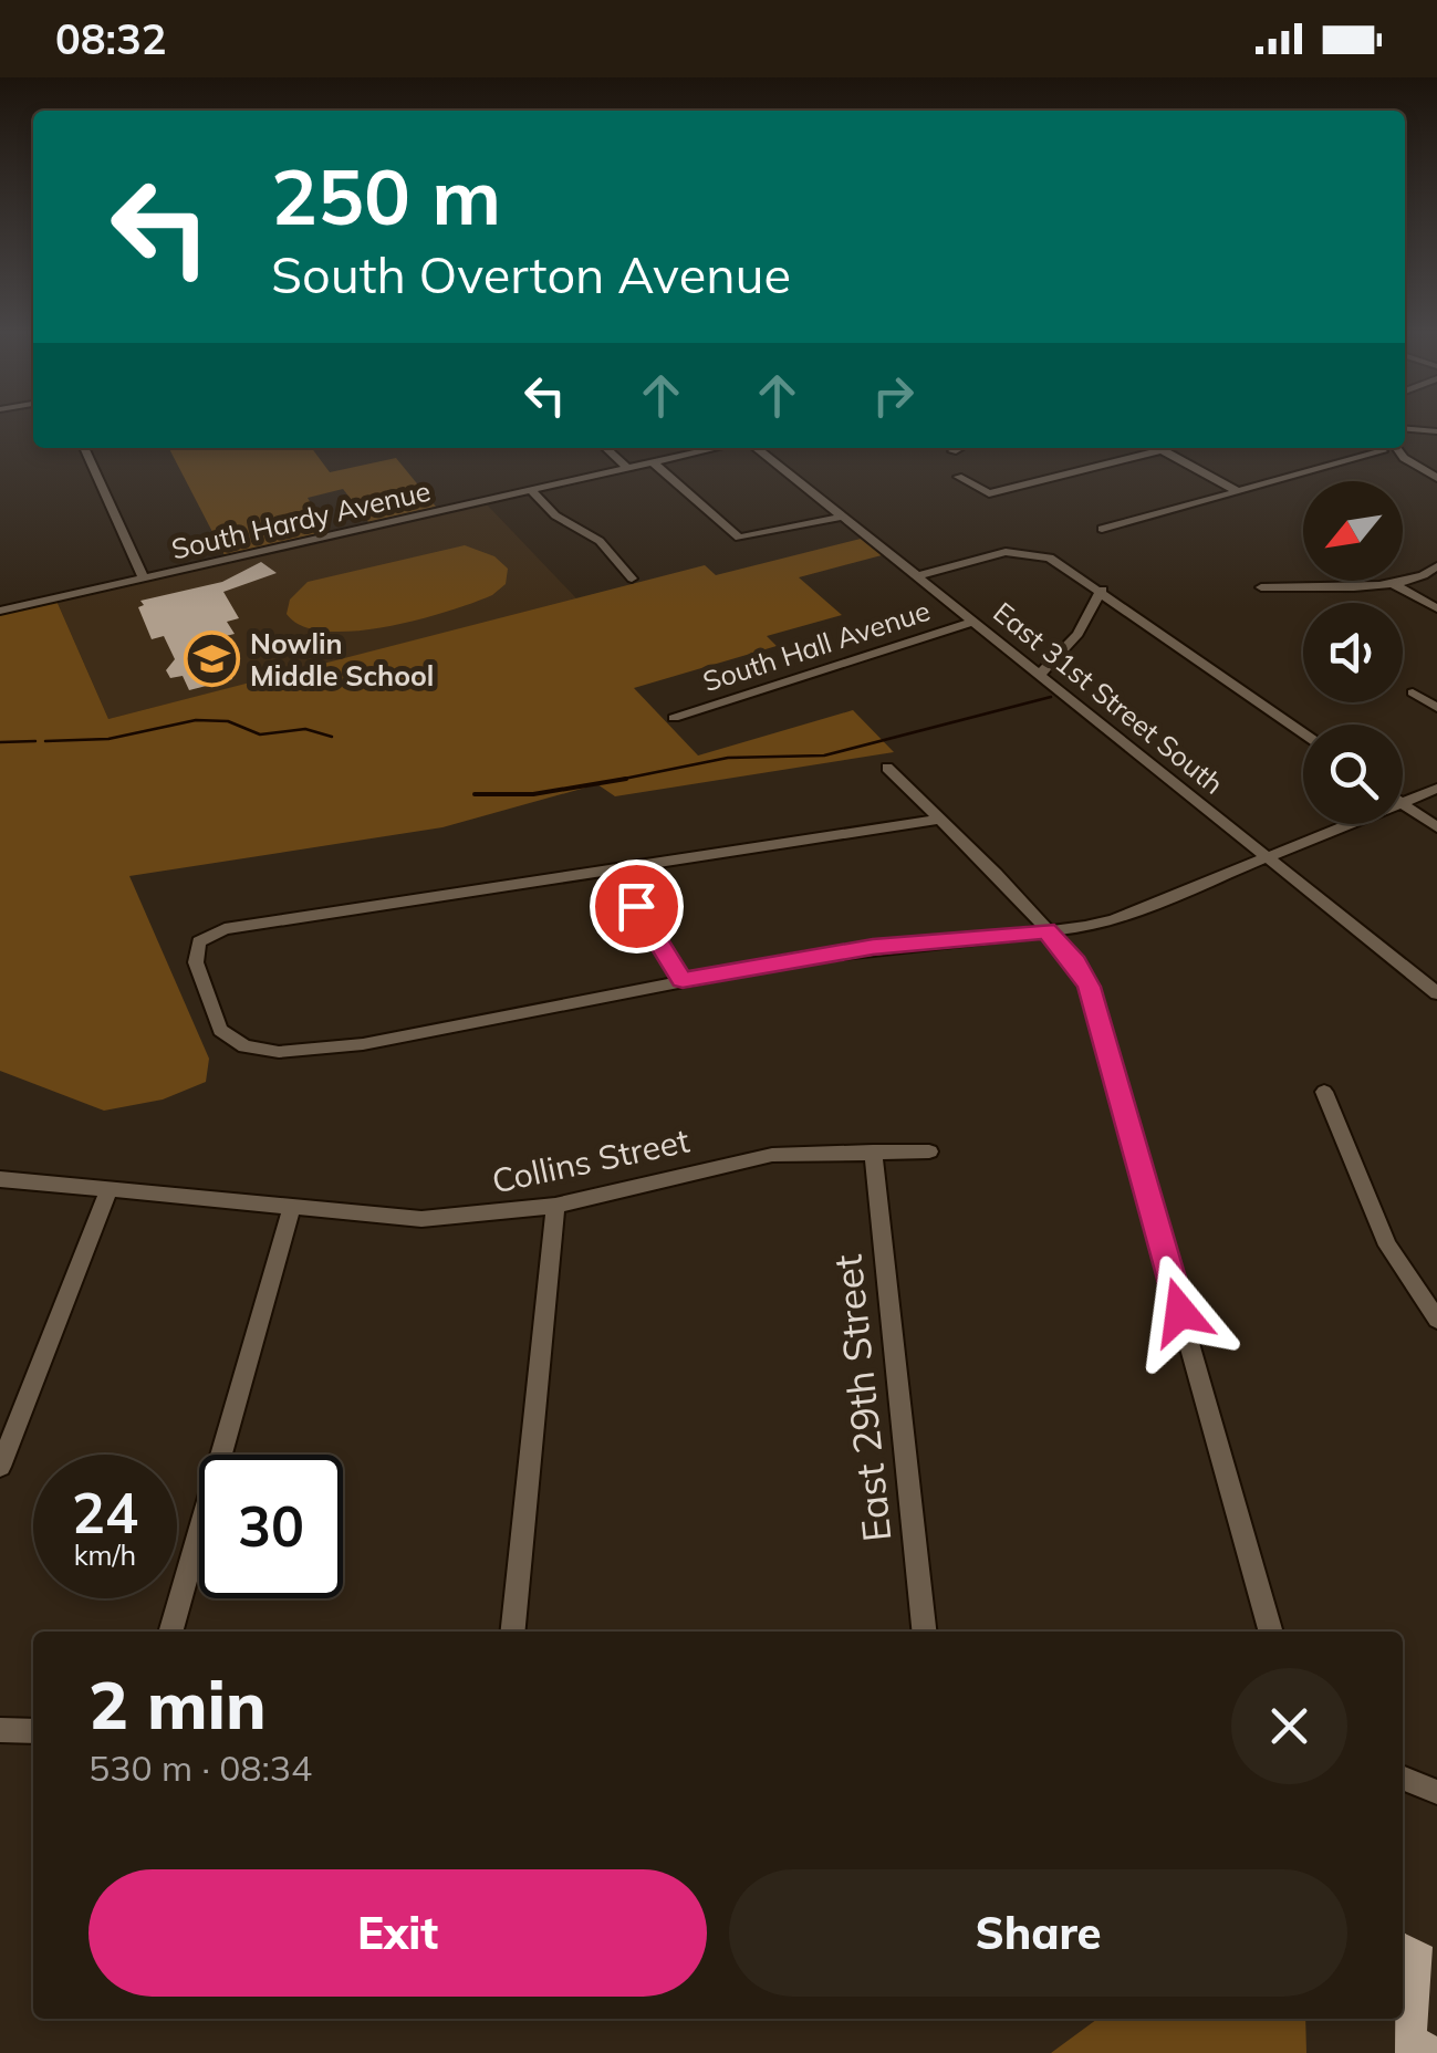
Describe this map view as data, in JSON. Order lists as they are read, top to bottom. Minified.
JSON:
{"streets":{"street":["South Hardy Avenue","South Hall Avenue","East 31st Street South","Collins Street","East 29th Street"]},"crossings":[["South Hall Avenue","East 31st Street South"],["Collins Street","East 29th Street"]],"places":{"school or university":["Nowlin Middle School"]},"north":"bottom left","page":{"status":"08:32","turn":["250 m","South Overton Avenue"],"speed":"24 km/h","limit":"30","heading":["2 min","530 m · 08:34"],"buttons":["Exit","Share"]}}
